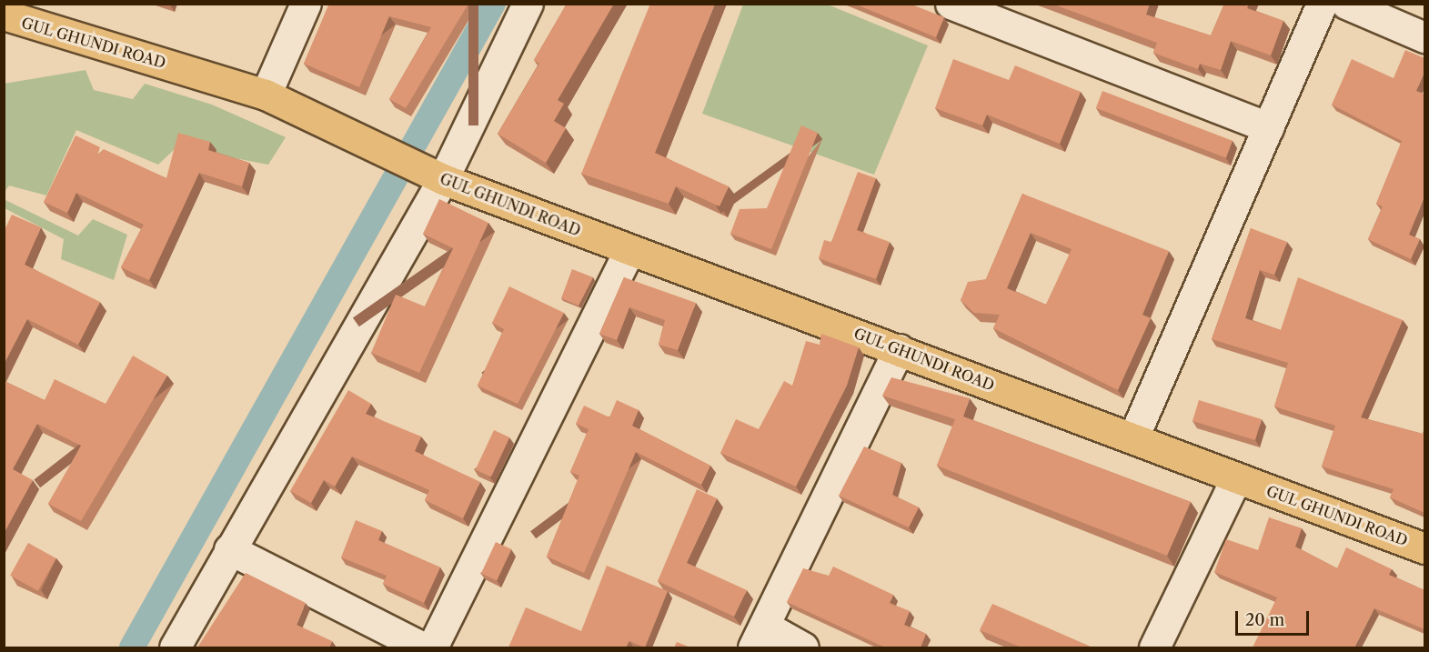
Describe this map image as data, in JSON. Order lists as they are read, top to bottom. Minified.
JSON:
{"streets":{"main road":["GUL GHUNDI ROAD"]},"scale_bar":"20 m"}
